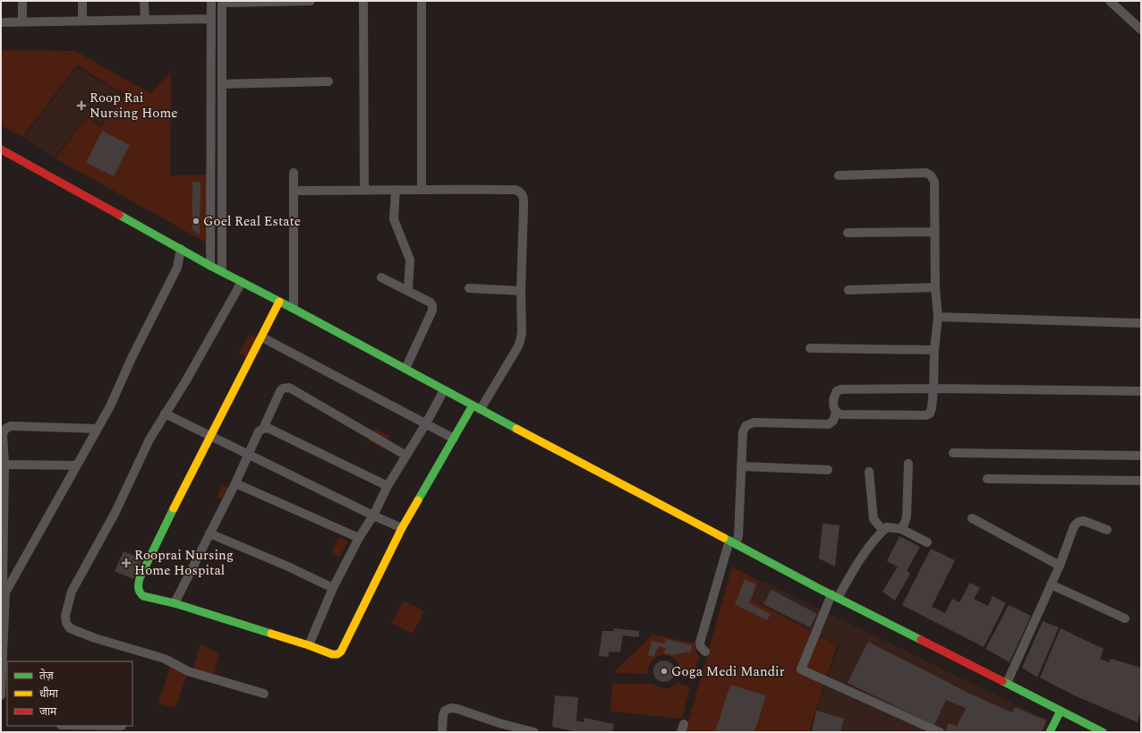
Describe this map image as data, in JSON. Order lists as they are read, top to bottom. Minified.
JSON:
{"places":{"health":["Roop Rai Nursing Home","Rooprai Nursing Home Hospital"],"other":["Goel Real Estate","Goga Medi Mandir"]},"legend":["तेज़","धीमा","जाम"]}
